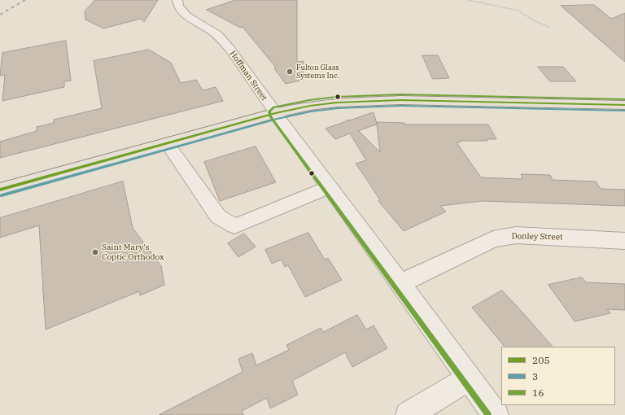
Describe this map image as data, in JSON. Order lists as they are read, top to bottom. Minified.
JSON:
{"streets":{"street":["Hoffman Street","Donley Street"]},"crossings":[["Hoffman Street","Donley Street"]],"places":["Fulton Glass Systems Inc.","Saint Mary's Coptic Orthodox"],"lines":["transit line 16","transit line 205","transit line 3"],"legend":["205","3","16"]}
